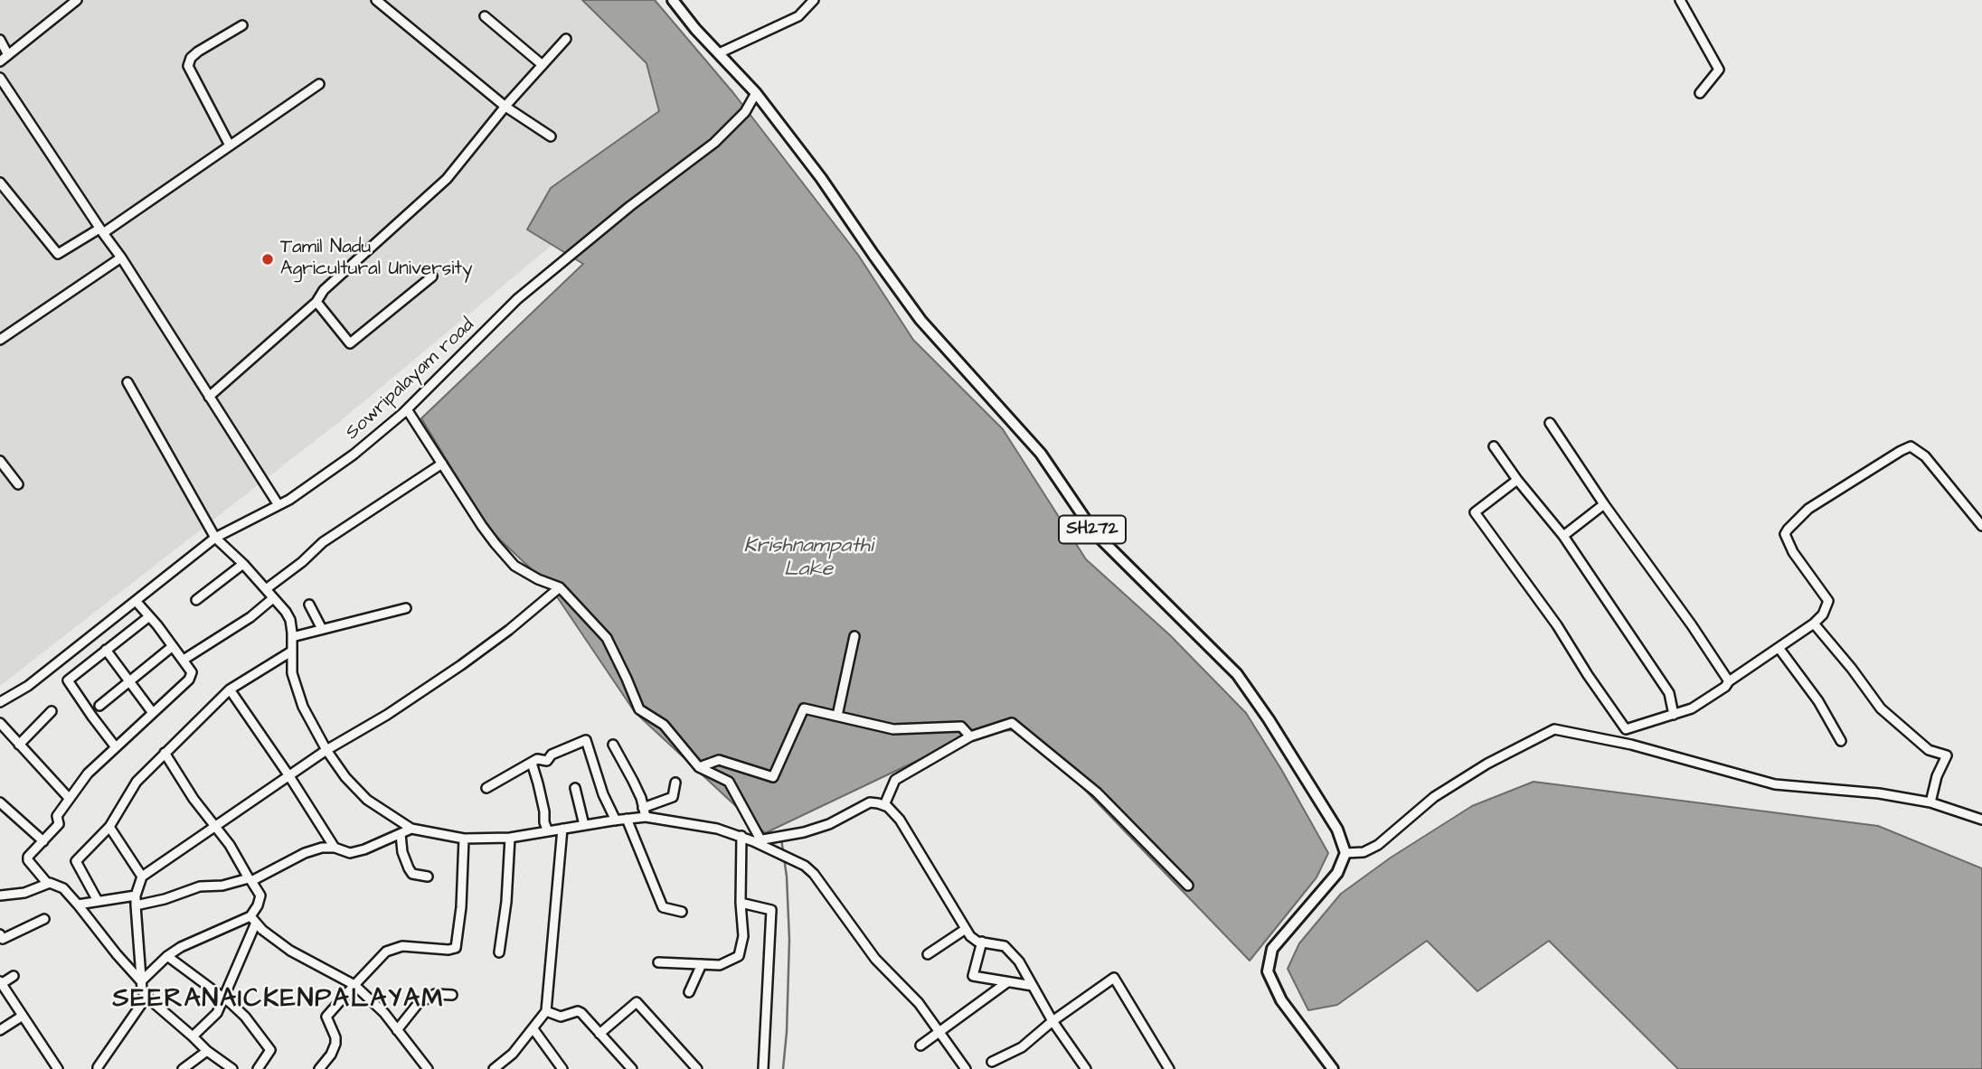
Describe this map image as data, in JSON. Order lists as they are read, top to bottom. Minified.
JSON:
{"streets":{"main road":["SH272"],"street":["Sowripalayam road"]},"crossings":[["Sowripalayam road","SH272"]],"districts":["SEERANAICKENPALAYAM"],"water":["Krishnampathi Lake"],"places":["Tamil Nadu Agricultural University"]}
